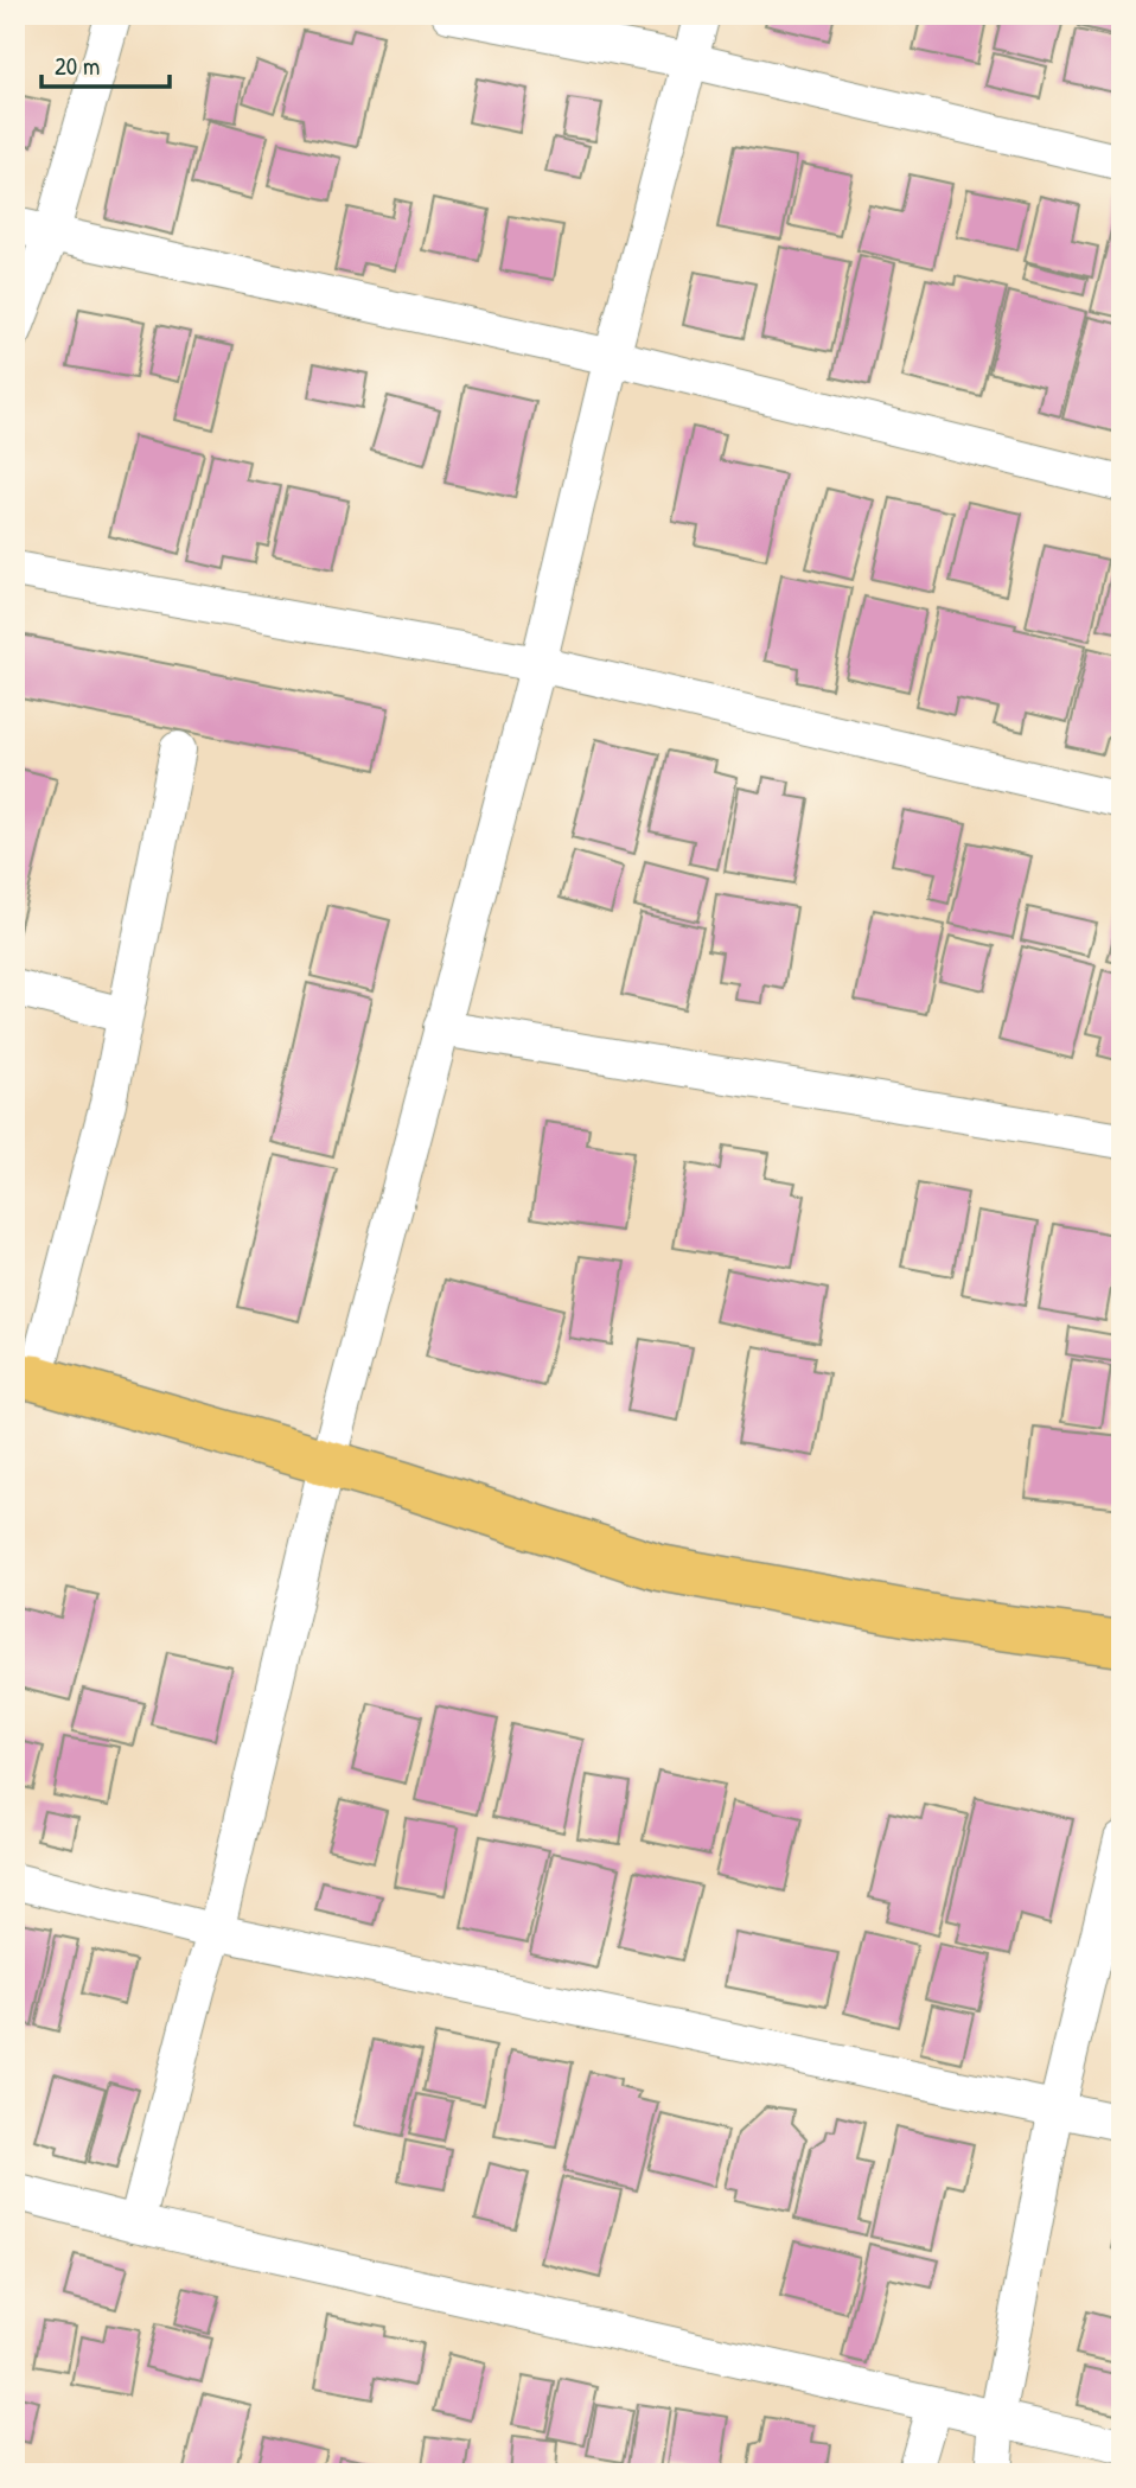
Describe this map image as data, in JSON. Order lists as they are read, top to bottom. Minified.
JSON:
{"scale_bar":"20 m"}
